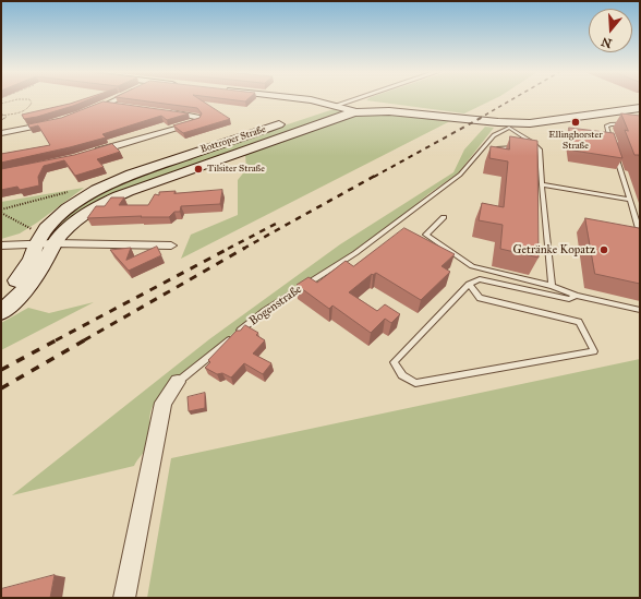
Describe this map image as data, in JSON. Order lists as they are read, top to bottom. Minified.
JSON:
{"streets":{"main road":["Bottroper Straße"],"lane":["Bogenstraße"]},"crossings":[["Bottroper Straße","Bogenstraße"]],"places":["Ellinghorster Straße","Tilsiter Straße","Getränke Kopatz"],"north":"bottom"}
